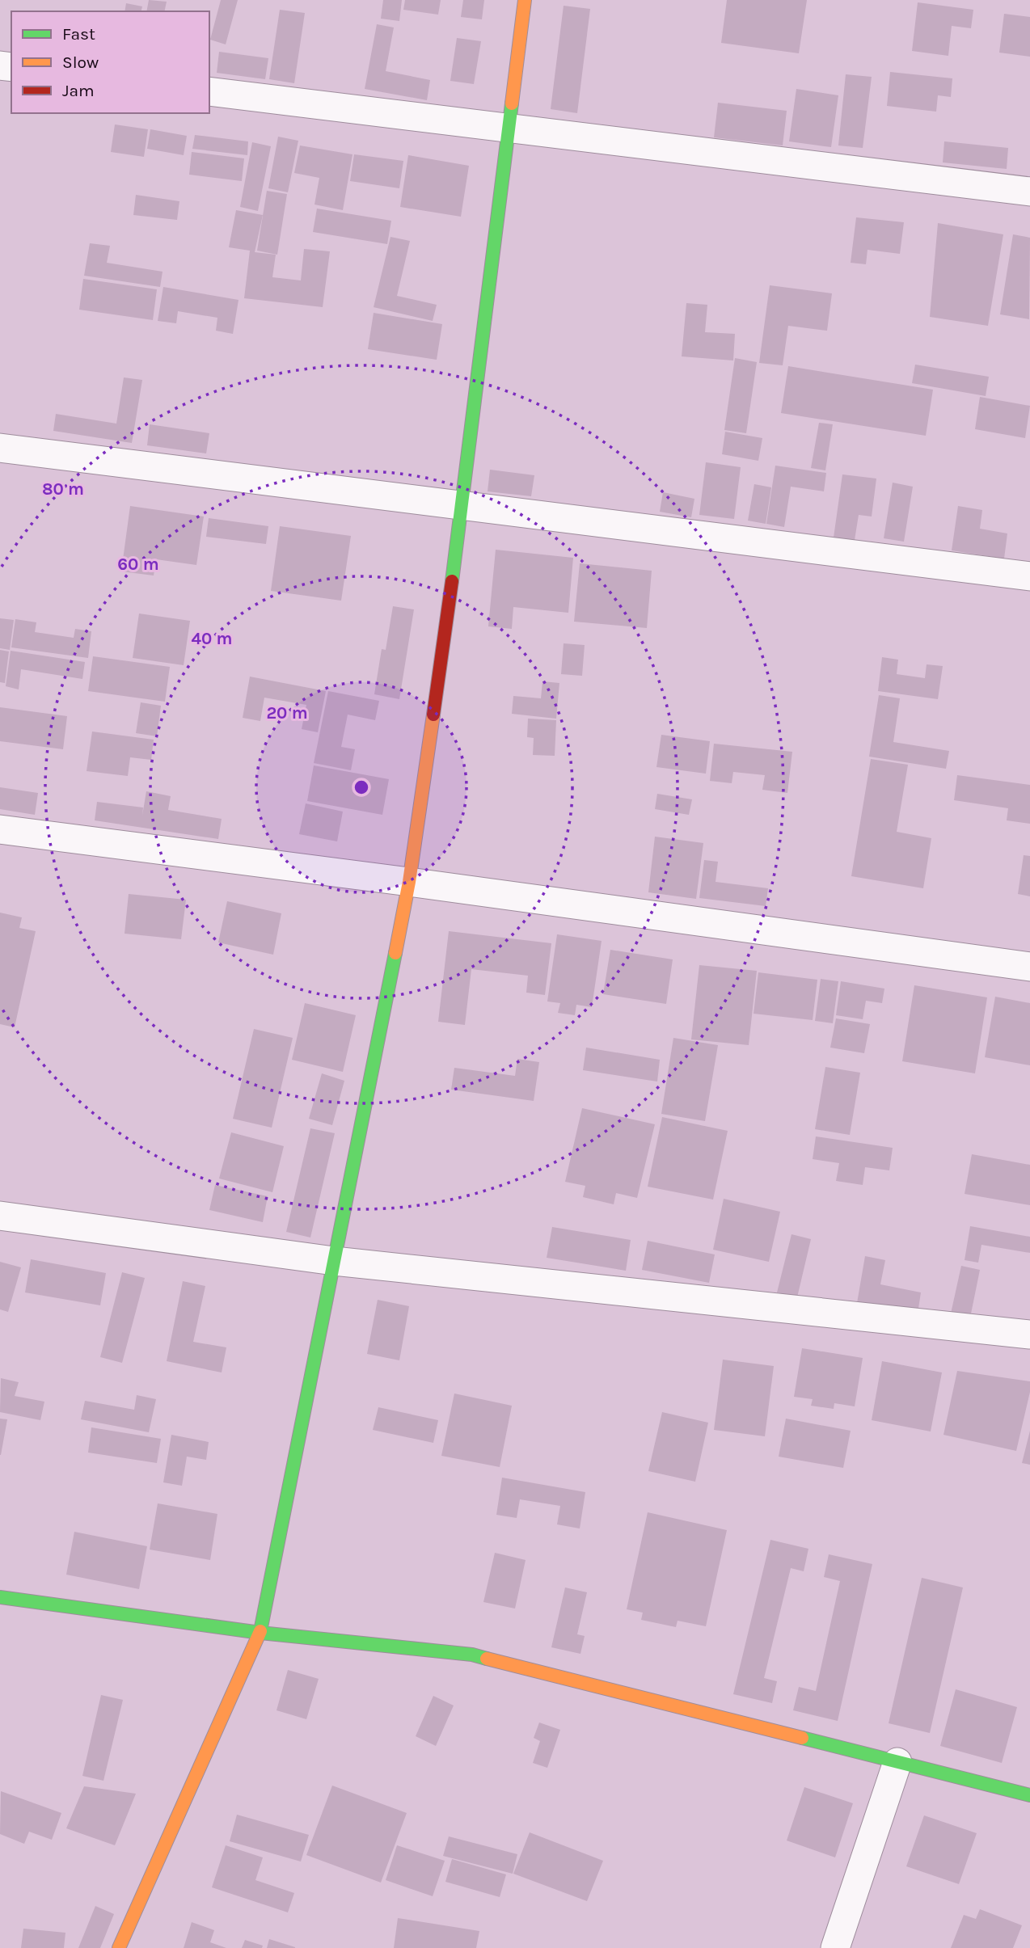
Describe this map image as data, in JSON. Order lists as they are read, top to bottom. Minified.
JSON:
{"legend":["Fast","Slow","Jam"],"rings":["80 m","60 m","40 m","20 m"]}
